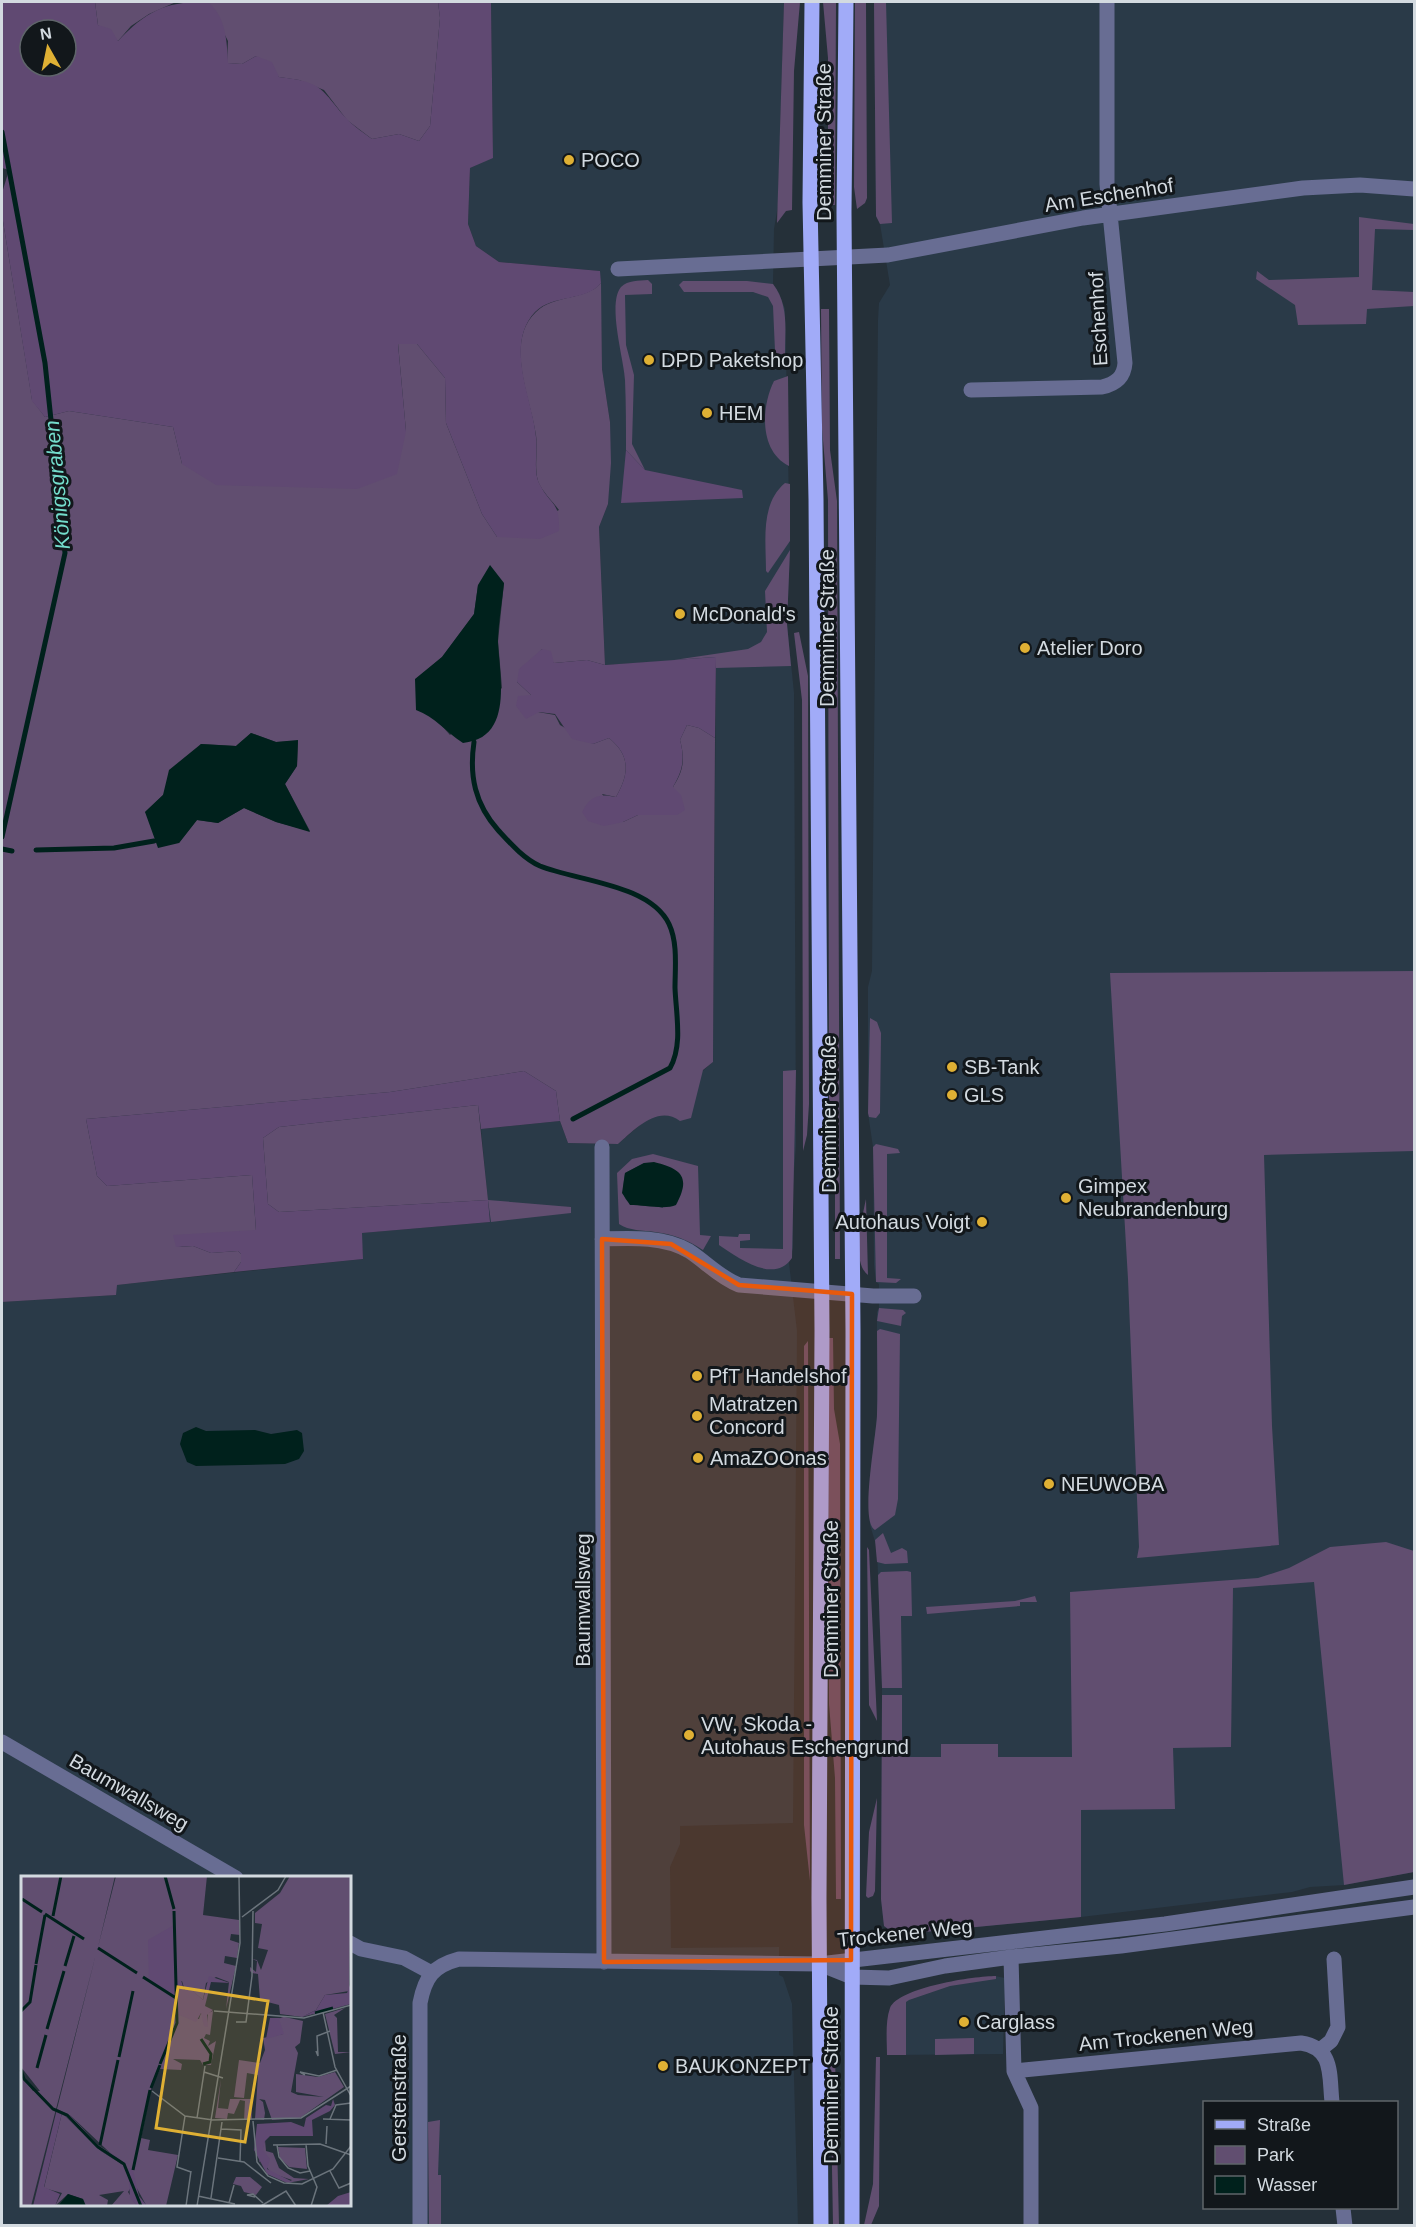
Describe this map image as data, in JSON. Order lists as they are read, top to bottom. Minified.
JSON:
{"streets":{"main road":["Demminer Straße"],"street":["Am Eschenhof","Eschenhof","Baumwallsweg","Trockener Weg","Am Trockenen Weg","Gerstenstraße"]},"crossings":[["Demminer Straße","Am Eschenhof"],["Demminer Straße","Trockener Weg"],["Am Eschenhof","Eschenhof"]],"water":["Königsgraben"],"places":["POCO","DPD Paketshop","HEM","McDonald's","Atelier Doro","SB-Tank","GLS","Gimpex Neubrandenburg","Autohaus Voigt","PfT Handelshof","Matratzen Concord","AmaZOOnas","NEUWOBA","VW, Skoda - Autohaus Eschengrund","Carglass","BAUKONZEPT"],"legend":["Straße","Park","Wasser"],"north":"top"}
